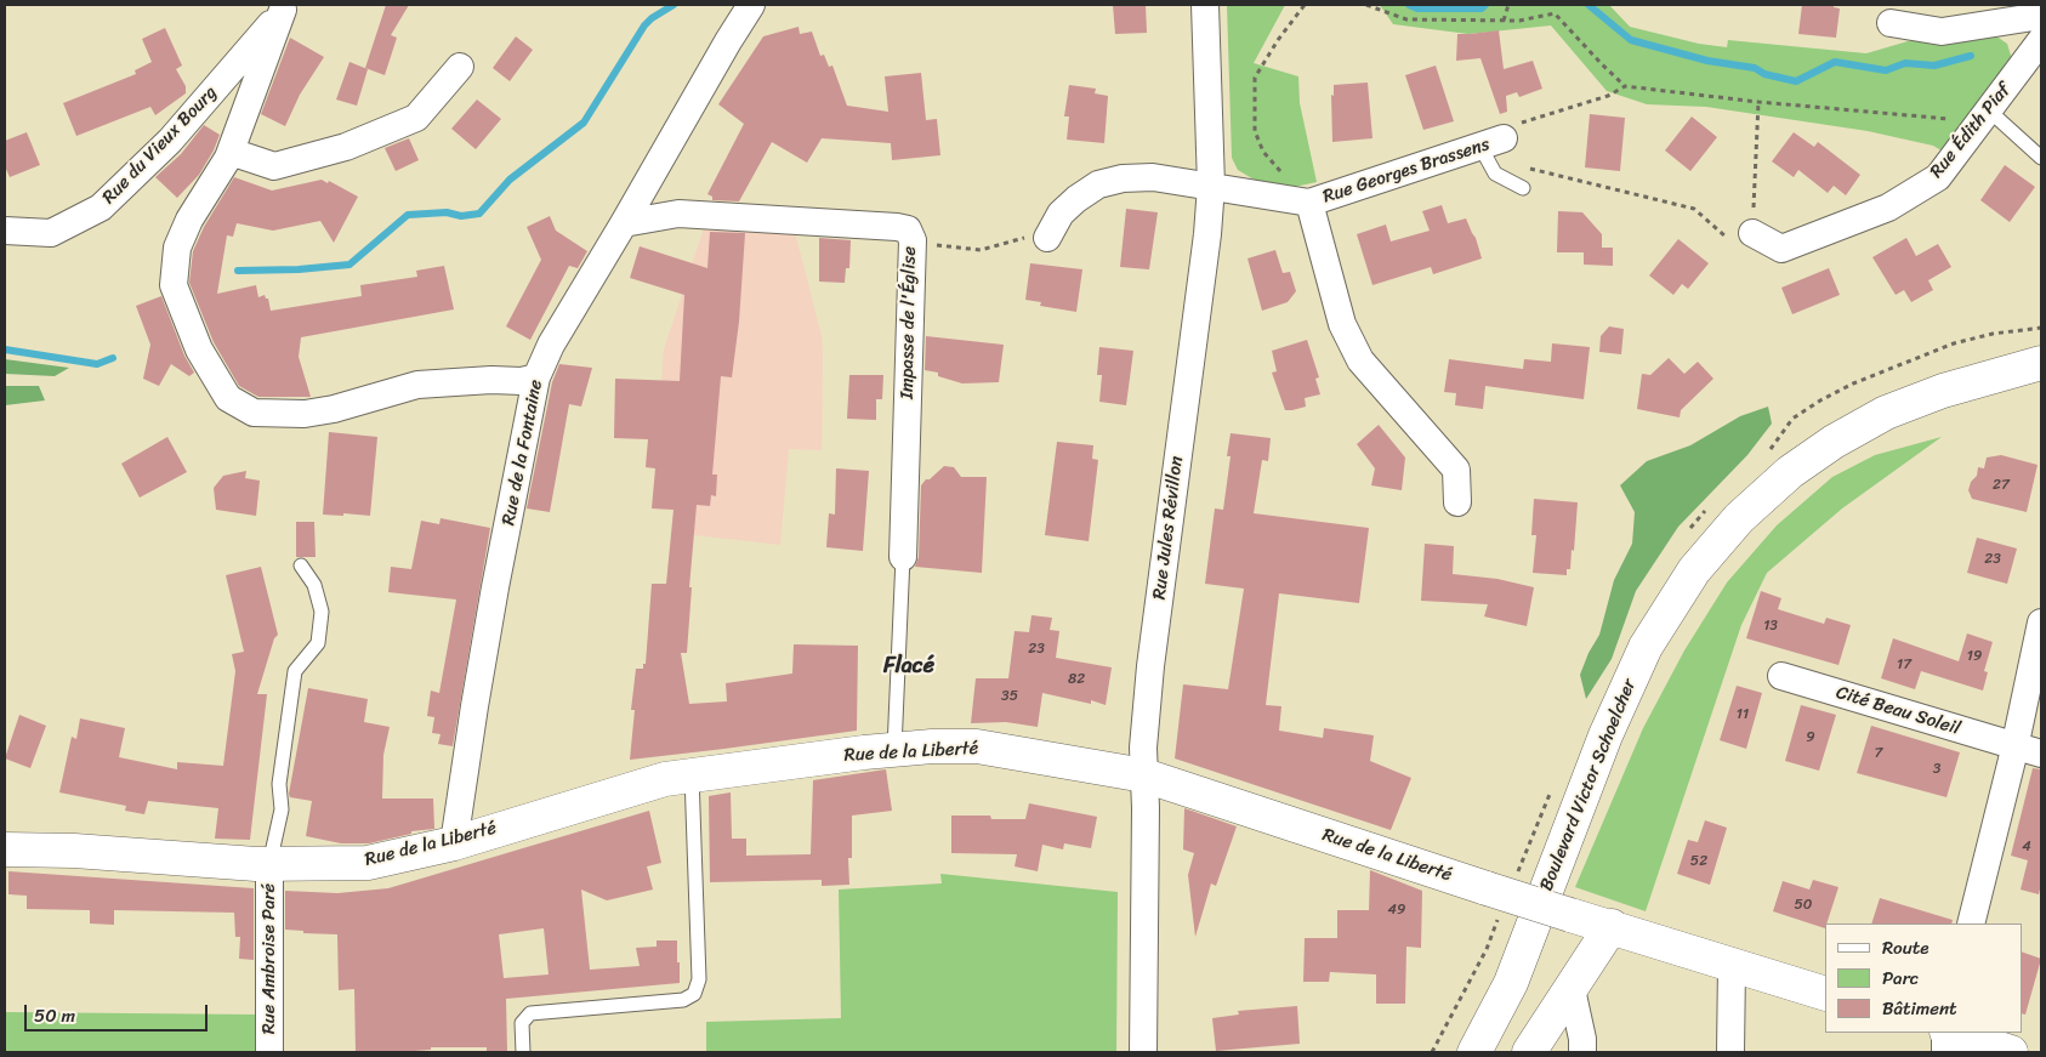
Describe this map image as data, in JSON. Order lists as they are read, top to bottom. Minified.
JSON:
{"streets":{"street":["Rue Édith Piaf","Rue du Vieux Bourg","Rue Georges Brassens","Impasse de l'Église","Rue de la Fontaine","Rue Jules Révillon","Cité Beau Soleil","Rue de la Liberté","Boulevard Victor Schoelcher","Rue Ambroise Paré"]},"crossings":[["Rue Georges Brassens","Rue Jules Révillon"],["Impasse de l'Église","Rue de la Fontaine"],["Rue de la Fontaine","Rue de la Liberté"],["Rue Jules Révillon","Rue de la Liberté"],["Rue de la Liberté","Rue Ambroise Paré"]],"districts":["Flacé"],"house_numbers":["27","23","13","23","19","17","82","35","11","9","7","3","4","52","50","49"],"legend":["Route","Parc","Bâtiment"],"scale_bar":"50 m"}
